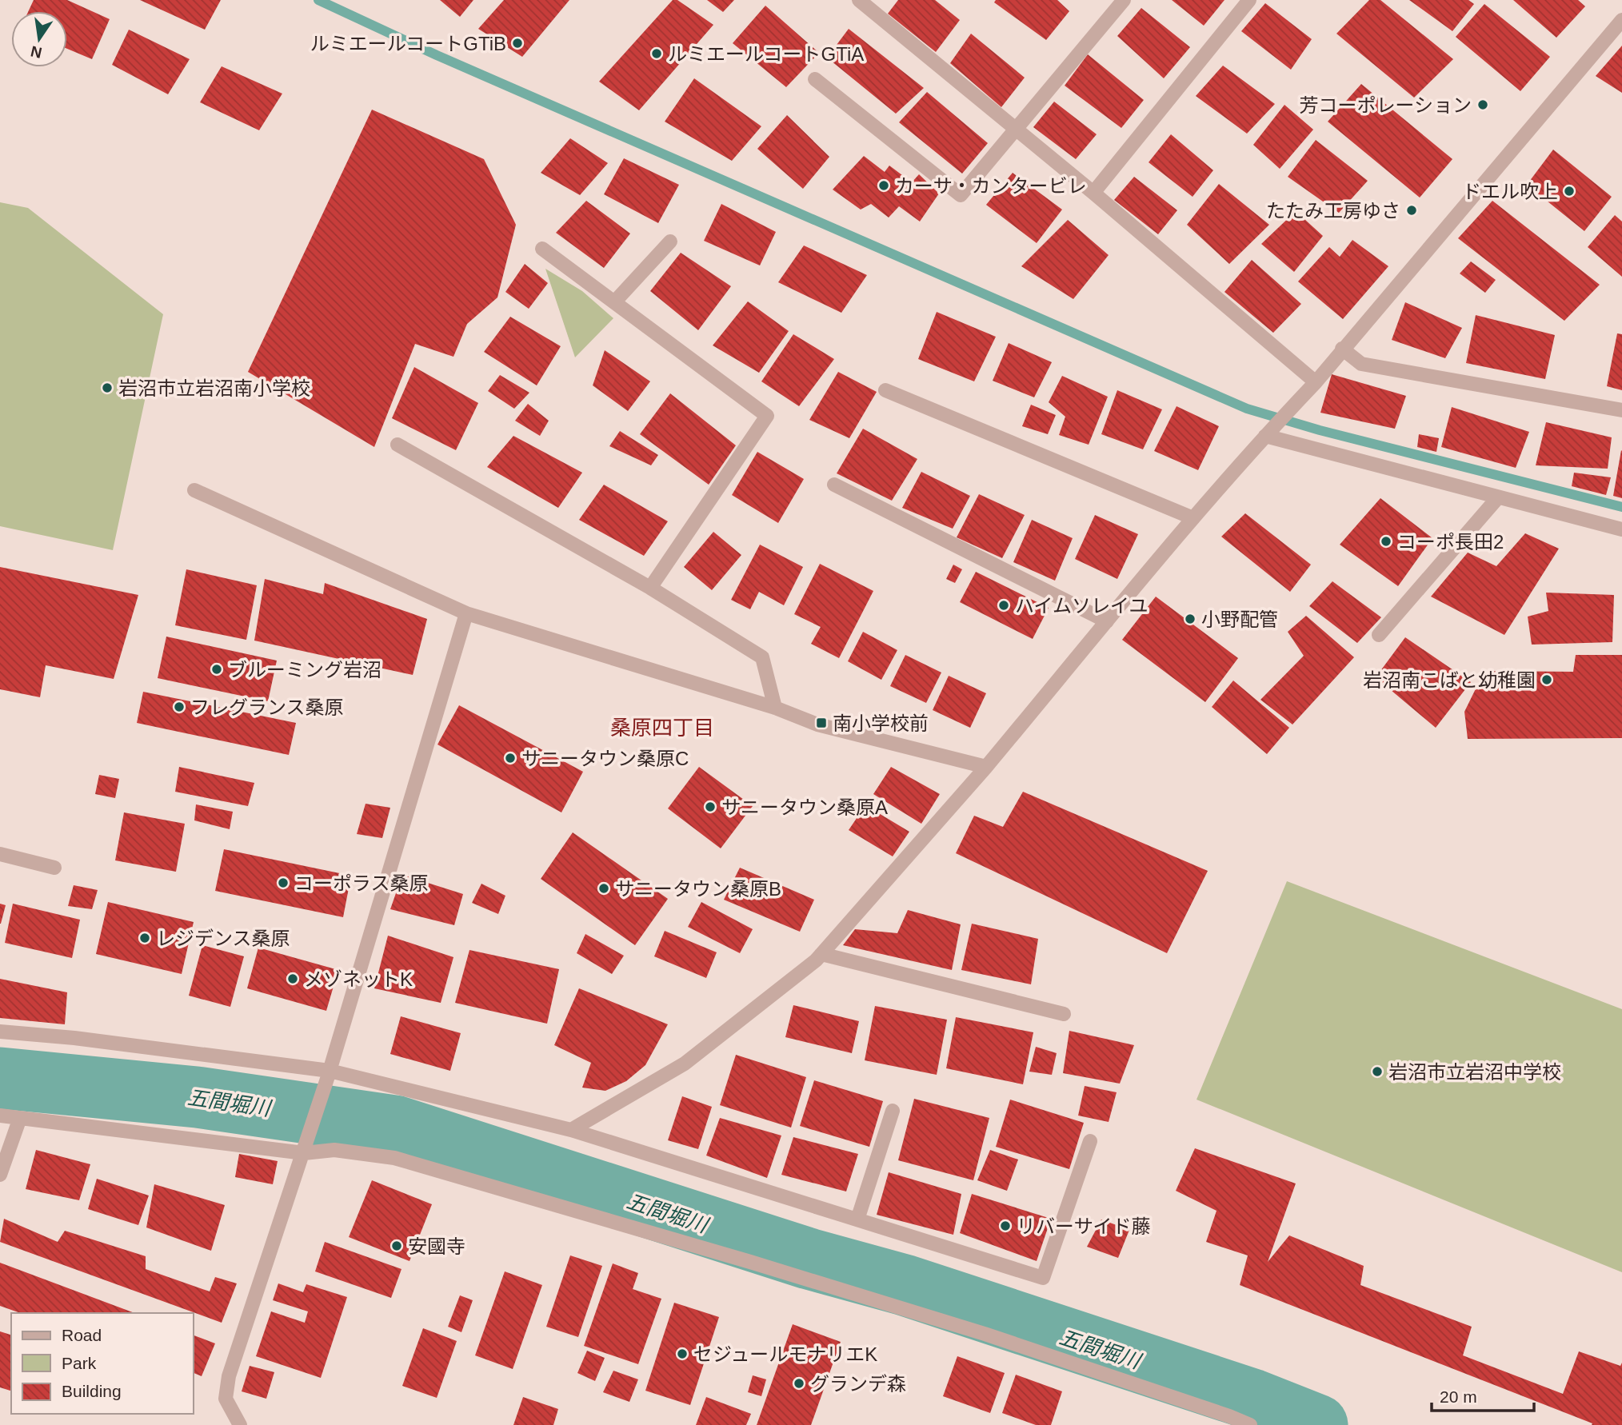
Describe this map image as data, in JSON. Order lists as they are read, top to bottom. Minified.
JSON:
{"districts":["桑原四丁目"],"water":["五間堀川"],"places":{"other":["ルミエールコートGTiB","ルミエールコートGTiA","芳コーポレーション","カーサ・カンタービレ","ドエル吹上","たたみ工房ゆさ","岩沼市立岩沼南小学校","コーポ長田2","ハイムソレイユ","小野配管","ブルーミング岩沼","岩沼南こばと幼稚園","フレグランス桑原","サニータウン桑原C","サニータウン桑原A","コーポラス桑原","サニータウン桑原B","レジデンス桑原","メゾネットK","岩沼市立岩沼中学校","リバーサイド藤","安國寺","セジュールモナリエK","グランデ森"],"transit":["南小学校前"]},"legend":["Road","Park","Building"],"scale_bar":"20 m","north":"bottom"}
